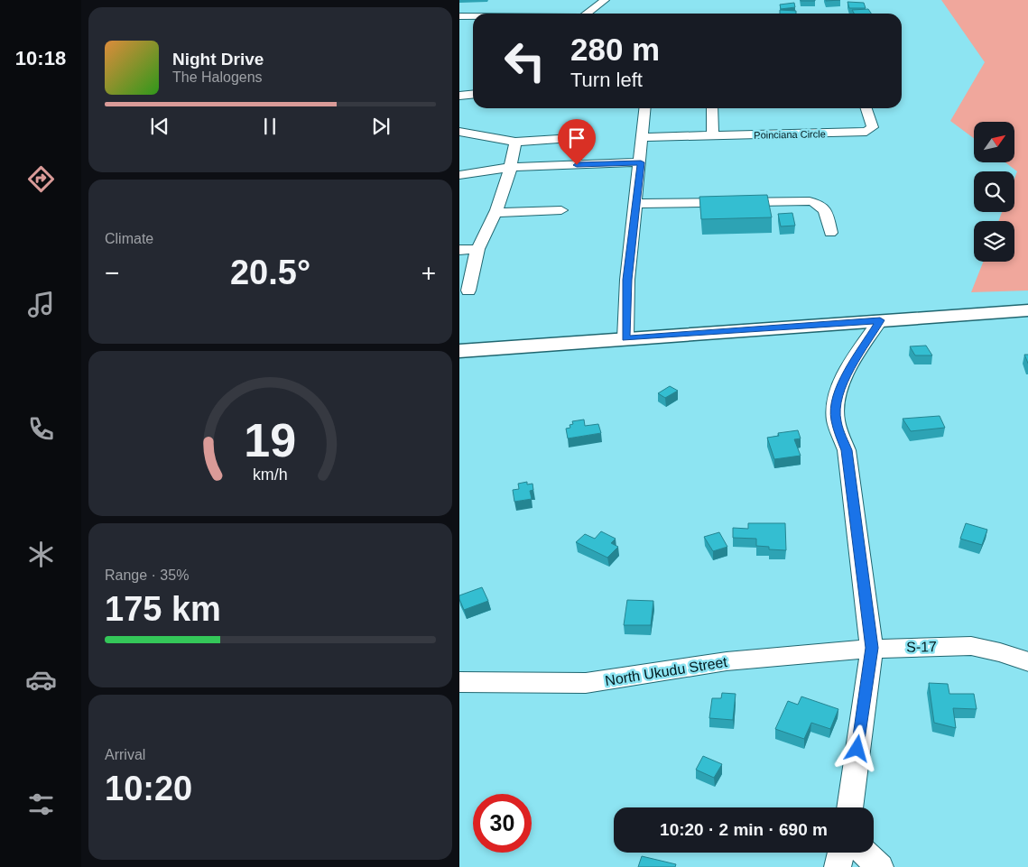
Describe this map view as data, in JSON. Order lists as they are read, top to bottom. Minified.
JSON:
{"streets":{"street":["Poinciana Circle","S-17","North Ukudu Street"]},"crossings":[["S-17","North Ukudu Street"]],"north":"top right","page":{"tabs":"10:18","turn":["280 m","Turn left"],"song":["Night Drive","The Halogens"],"tile":["Climate",["Range · 35%","175 km"],["Arrival","10:20"]],"heat":["−","20.5°","+"],"limit":"30","trip":"10:20 · 2 min · 690 m","gauge":["19","km/h"]}}
